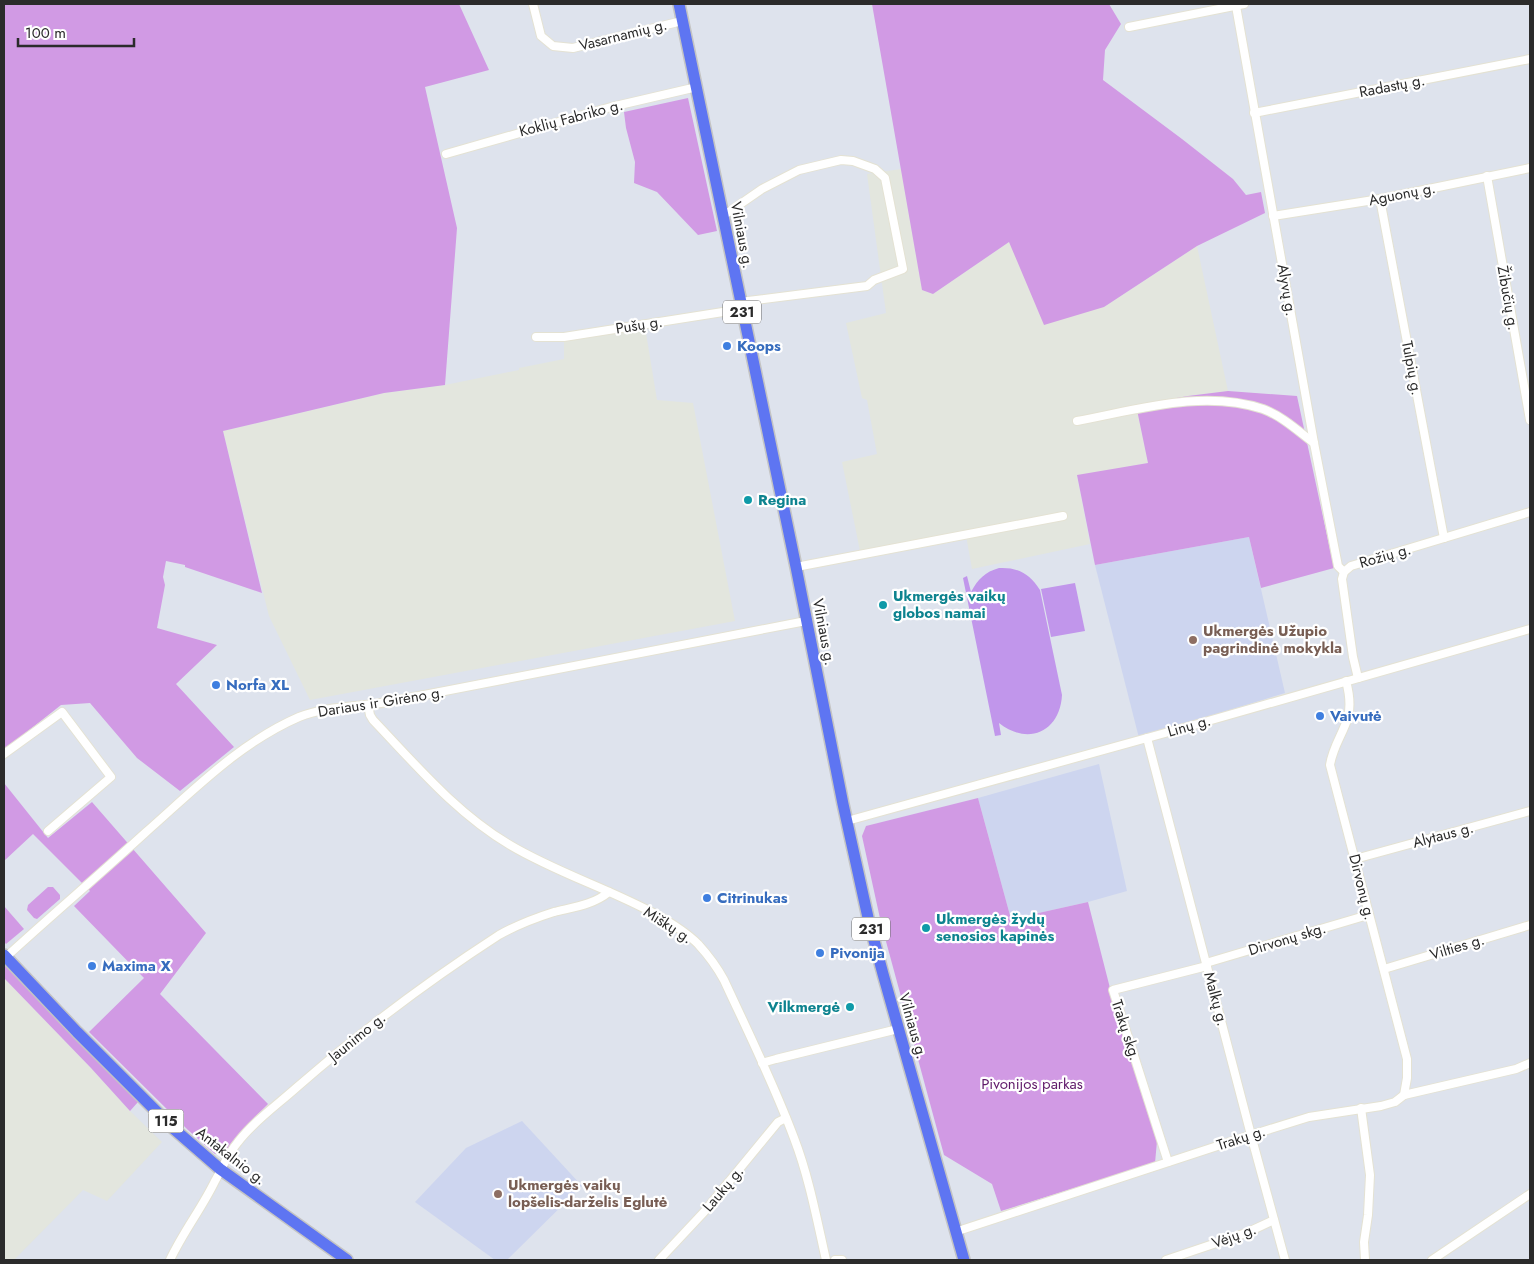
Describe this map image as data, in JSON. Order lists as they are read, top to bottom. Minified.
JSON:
{"streets":{"main road":["Vilniaus g.","231","115","Antakalnio g."],"street":["Vasarnamių g.","Radastų g.","Koklių Fabriko g.","Aguonų g.","Alyvų g.","Žibučių g.","Pušų g.","Tulpių g.","Rožių g.","Dariaus ir Girėno g.","Linų g.","Alytaus g.","Dirvonų g.","Miškų g.","Dirvonų skg.","Vilties g.","Malkų g.","Trakų skg.","Jaunimo g.","Trakų g.","Laukų g.","Vėjų g."]},"crossings":[["Vasarnamių g.","Vilniaus g."],["Radastų g.","Alyvų g."],["Koklių Fabriko g.","Vilniaus g."],["Aguonų g.","Alyvų g."],["Aguonų g.","Žibučių g."],["Aguonų g.","Tulpių g."],["Vilniaus g.","Pušų g."],["Vilniaus g.","Dariaus ir Girėno g."],["Vilniaus g.","Linų g."],["Vilniaus g.","Trakų g."],["Alyvų g.","Rožių g."],["Tulpių g.","Rožių g."],["Rožių g.","Linų g."],["Dariaus ir Girėno g.","Miškų g."],["Dariaus ir Girėno g.","Antakalnio g."],["Linų g.","Dirvonų g."],["Linų g.","Malkų g."],["Alytaus g.","Dirvonų g."],["Dirvonų g.","Dirvonų skg."],["Dirvonų g.","Vilties g."],["Dirvonų g.","Trakų g."],["Miškų g.","Jaunimo g."],["Miškų g.","Laukų g."],["Dirvonų skg.","Malkų g."],["Dirvonų skg.","Trakų skg."],["Malkų g.","Trakų skg."],["Malkų g.","Trakų g."],["Malkų g.","Vėjų g."],["Trakų skg.","Trakų g."],["Jaunimo g.","Antakalnio g."]],"parks":["Pivonijos parkas"],"places":["Koops","Regina","Ukmergės vaikų globos namai","Ukmergės Užupio pagrindinė mokykla","Norfa XL","Vaivutė","Citrinukas","Ukmergės žydų senosios kapinės","Pivonija","Maxima X","Vilkmergė","Ukmergės vaikų lopšelis-darželis Eglutė"],"scale_bar":"100 m"}
